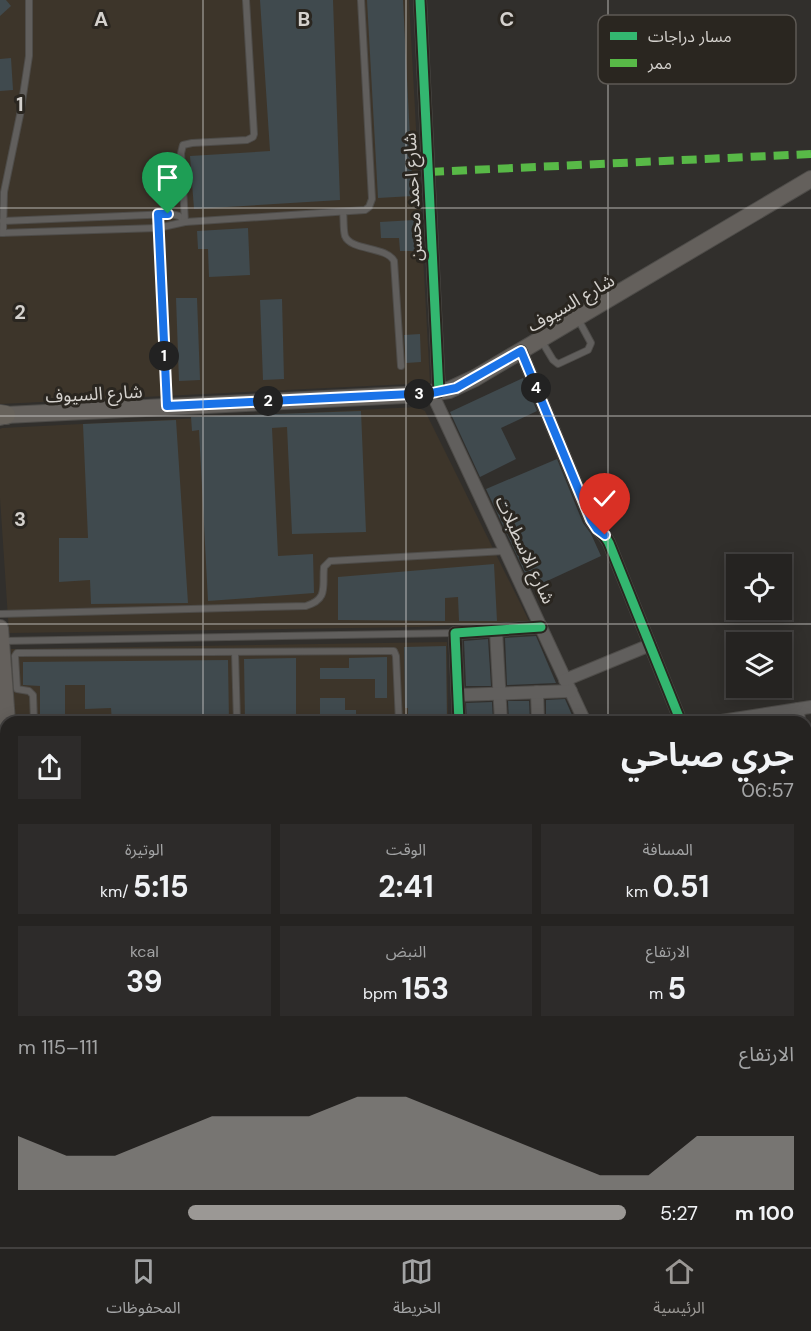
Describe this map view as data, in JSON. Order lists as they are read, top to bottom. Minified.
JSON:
{"streets":{"main road":["شارع السيوف"],"street":["شارع احمد محسن","شارع الاسطبلات"]},"crossings":[["شارع احمد محسن","شارع السيوف"],["شارع احمد محسن","شارع الاسطبلات"],["شارع السيوف","شارع الاسطبلات"]],"legend":["مسار دراجات","ممر"],"page":{"pins":["1","4","3","2"],"heading":["جري صباحي","06:57"],"stats":[["المسافة","0.51 km"],["الوقت","2:41"],["الوتيرة","5:15 /km"],["الارتفاع","5 m"],["النبض","153 bpm"],["kcal","39"]],"chart":["الارتفاع","111–115 m"],"list":[{"name":"100 m","note":"5:27"}],"tabs":["الرئيسية","الخريطة","المحفوظات"]},"grid":{"columns":["A","B","C"],"rows":["1","2","3"]}}
